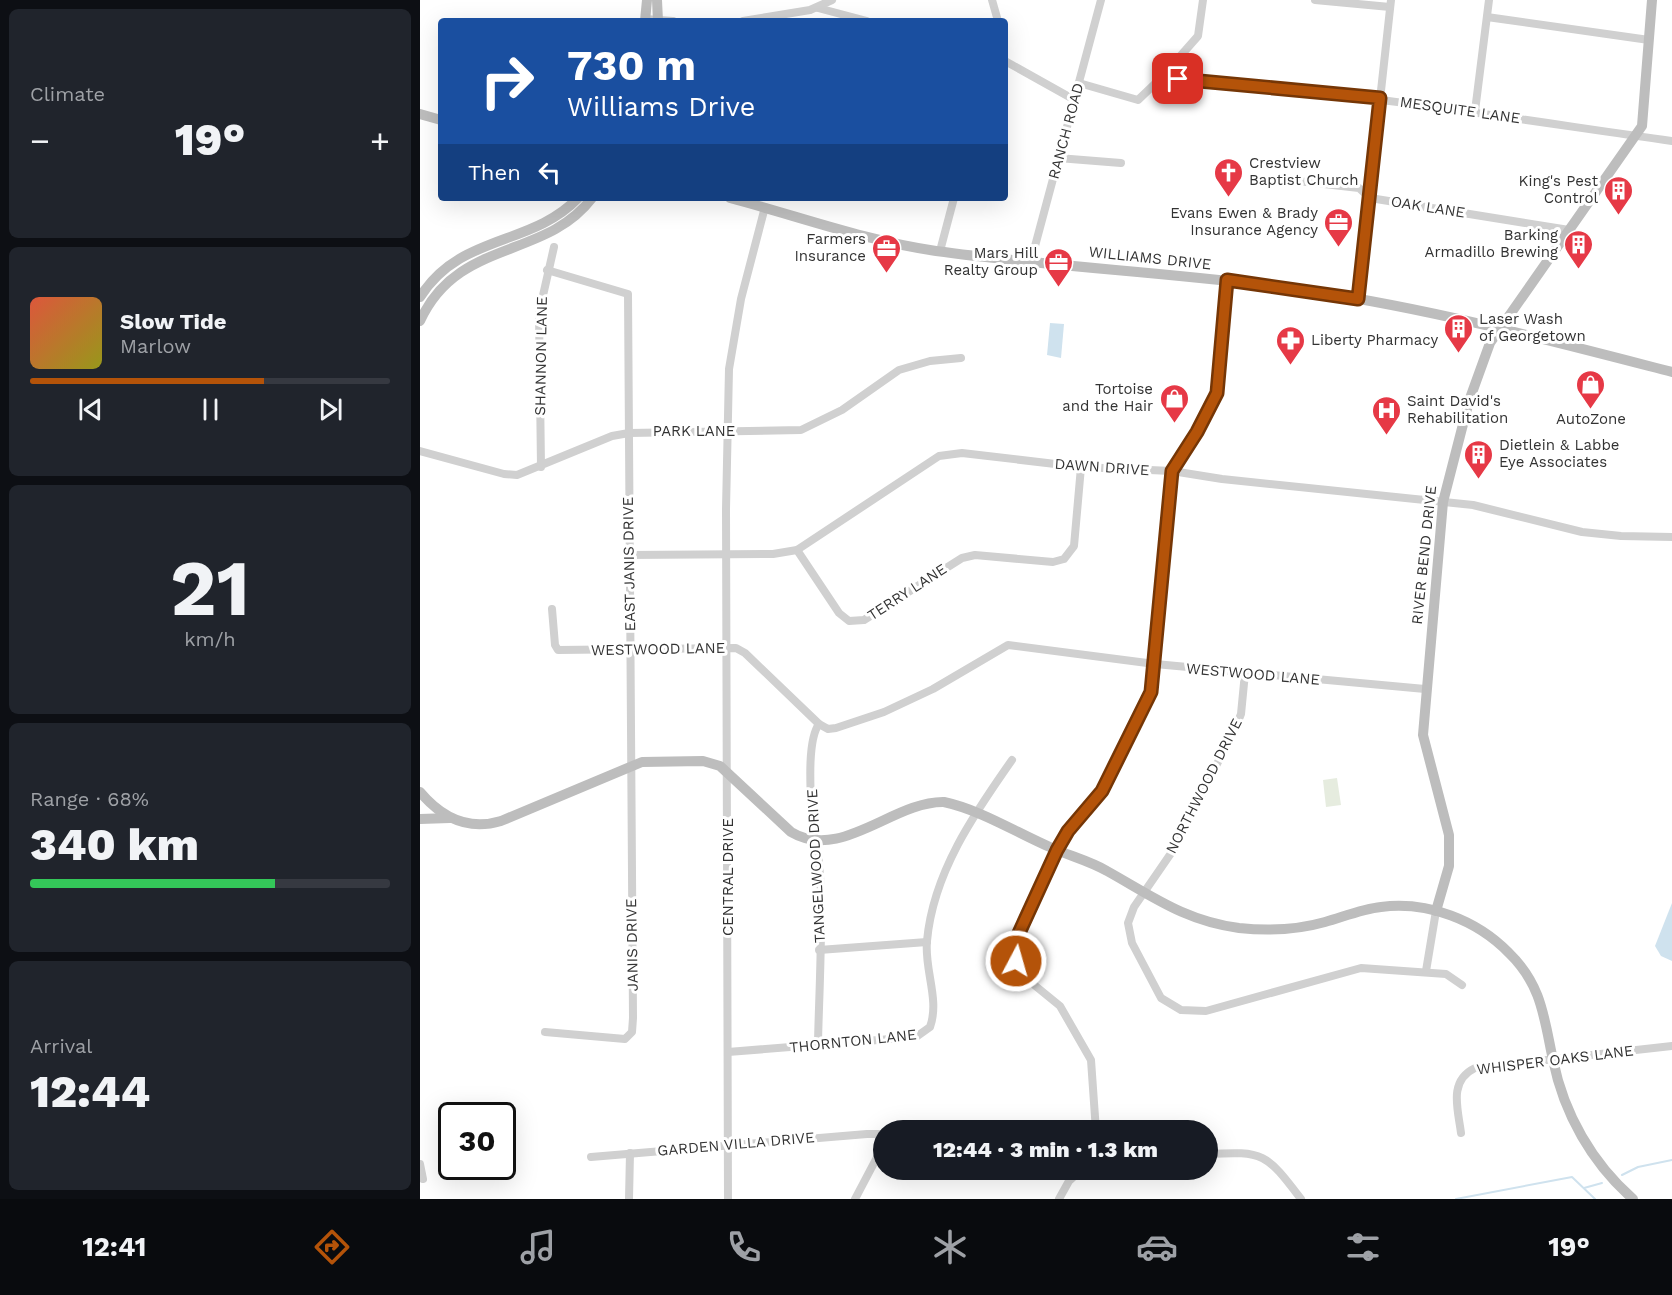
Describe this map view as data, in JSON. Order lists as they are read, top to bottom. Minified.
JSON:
{"streets":{"street":["MESQUITE LANE","RANCH ROAD","OAK LANE","WILLIAMS DRIVE","SHANNON LANE","PARK LANE","DAWN DRIVE","RIVER BEND DRIVE","EAST JANIS DRIVE","TERRY LANE","WESTWOOD LANE","NORTHWOOD DRIVE","TANGELWOOD DRIVE","CENTRAL DRIVE","JANIS DRIVE","THORNTON LANE","WHISPER OAKS LANE","GARDEN VILLA DRIVE"]},"crossings":[["MESQUITE LANE","RIVER BEND DRIVE"],["RANCH ROAD","WILLIAMS DRIVE"],["OAK LANE","RIVER BEND DRIVE"],["WILLIAMS DRIVE","RIVER BEND DRIVE"],["WILLIAMS DRIVE","CENTRAL DRIVE"],["SHANNON LANE","PARK LANE"],["SHANNON LANE","EAST JANIS DRIVE"],["PARK LANE","EAST JANIS DRIVE"],["PARK LANE","CENTRAL DRIVE"],["DAWN DRIVE","RIVER BEND DRIVE"],["DAWN DRIVE","EAST JANIS DRIVE"],["DAWN DRIVE","TERRY LANE"],["DAWN DRIVE","CENTRAL DRIVE"],["RIVER BEND DRIVE","WESTWOOD LANE"],["EAST JANIS DRIVE","WESTWOOD LANE"],["EAST JANIS DRIVE","JANIS DRIVE"],["WESTWOOD LANE","NORTHWOOD DRIVE"],["WESTWOOD LANE","TANGELWOOD DRIVE"],["WESTWOOD LANE","CENTRAL DRIVE"],["TANGELWOOD DRIVE","THORNTON LANE"],["CENTRAL DRIVE","THORNTON LANE"],["CENTRAL DRIVE","GARDEN VILLA DRIVE"]],"places":{"church":["Crestview Baptist Church"],"building":["King's Pest Control","Barking Armadillo Brewing","Laser Wash of Georgetown","Dietlein & Labbe Eye Associates"],"office":["Evans Ewen & Brady Insurance Agency","Farmers Insurance","Mars Hill Realty Group"],"pharmacy":["Liberty Pharmacy"],"shop":["AutoZone","Tortoise and the Hair"],"hospital":["Saint David's Rehabilitation"]},"page":{"tile":["Climate",["21","km/h"],["Range · 68%","340 km"],["Arrival","12:44"]],"turn":["730 m","Williams Drive"],"heat":["−","19°","+"],"then":"Then","song":["Slow Tide","Marlow"],"limit":"30","trip":"12:44 · 3 min · 1.3 km","tabs":["12:41","19°"]}}
